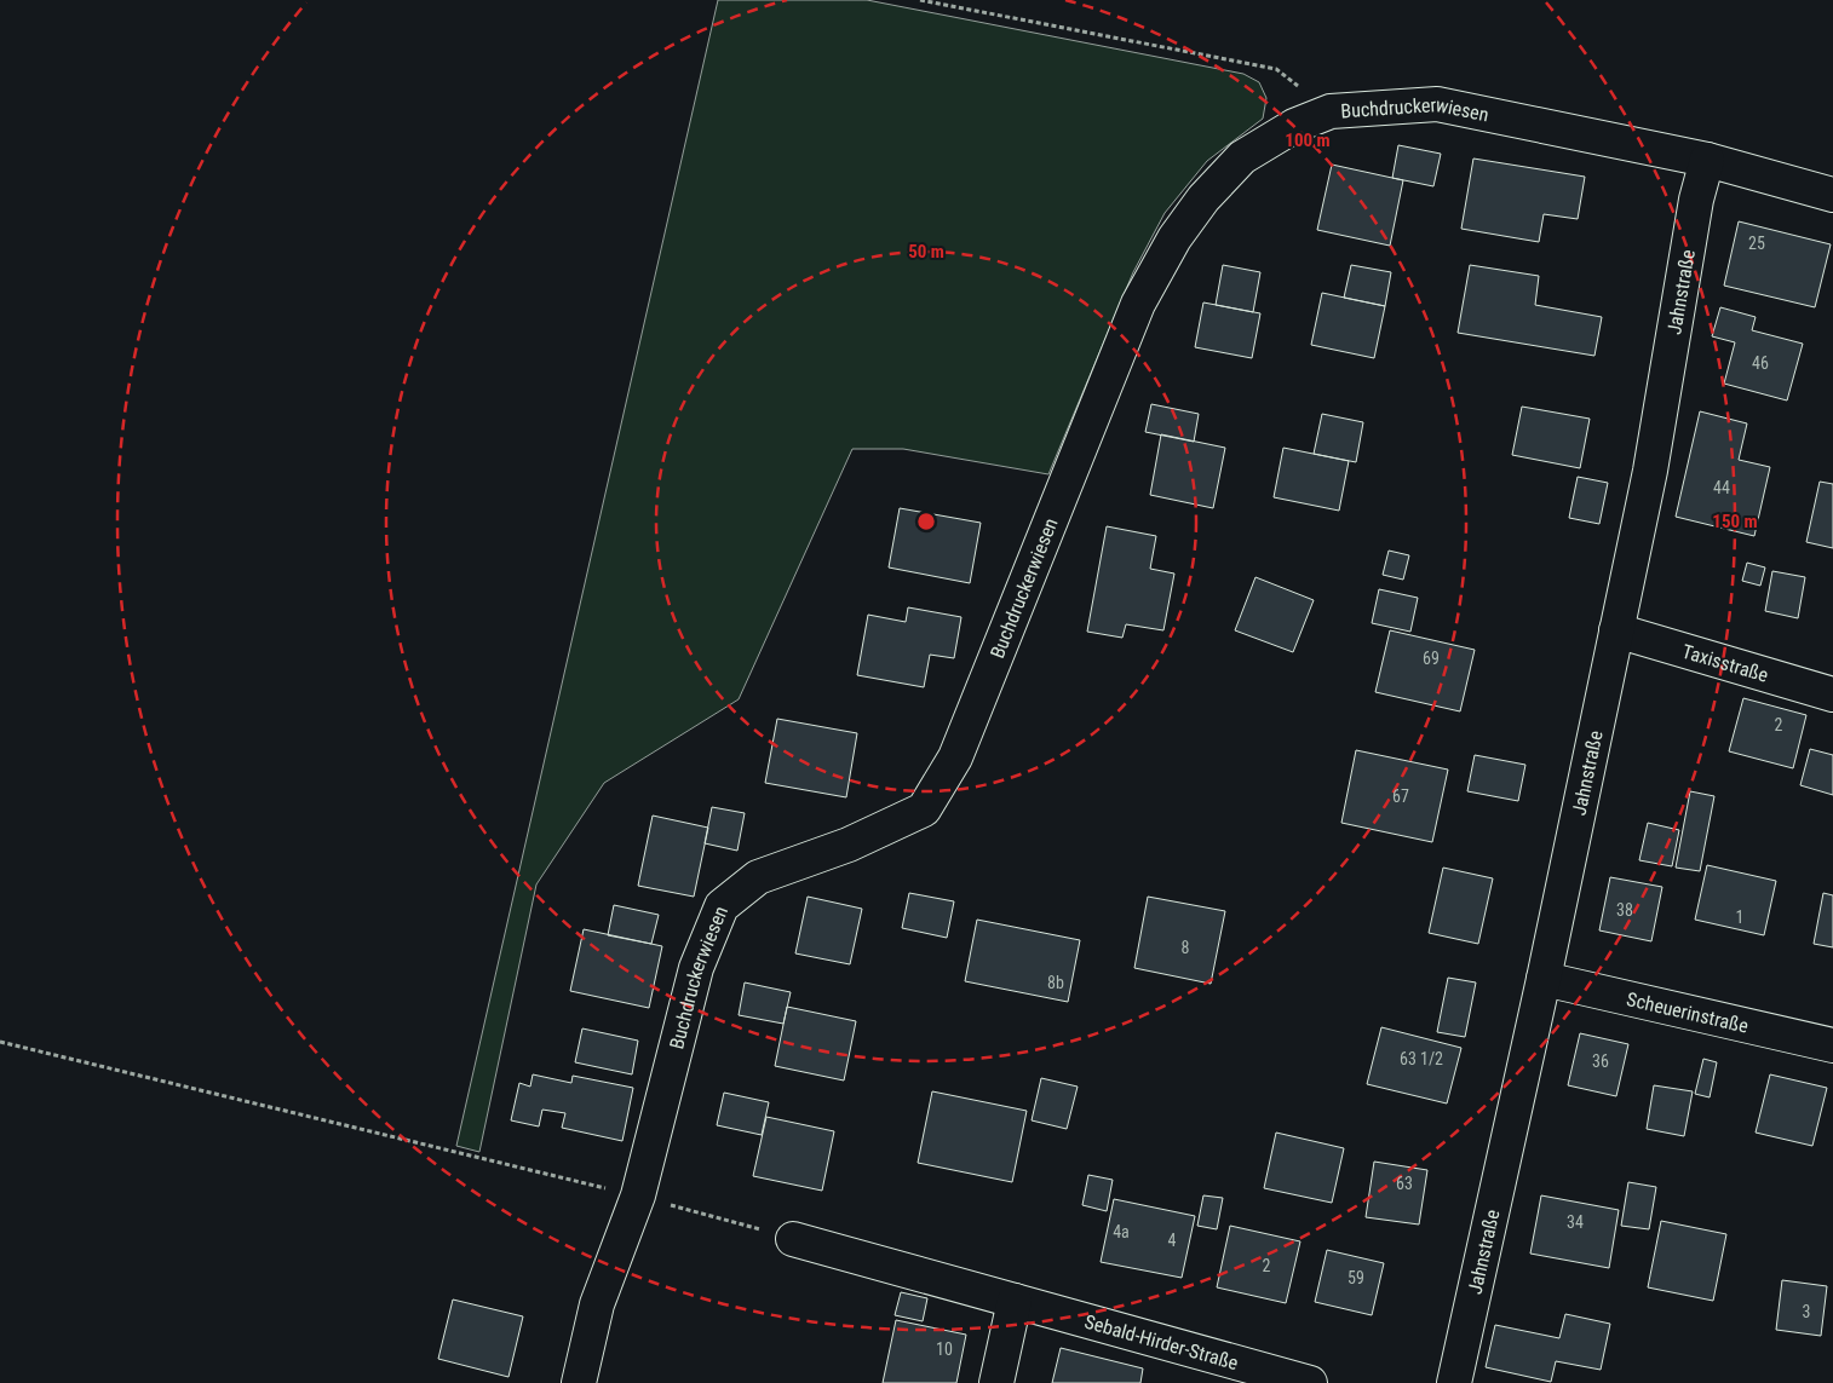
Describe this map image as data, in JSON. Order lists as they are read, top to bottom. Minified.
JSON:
{"streets":{"street":["Buchdruckerwiesen","Jahnstraße","Taxisstraße","Scheuerinstraße","Sebald-Hirder-Straße"]},"crossings":[["Buchdruckerwiesen","Jahnstraße"],["Jahnstraße","Taxisstraße"],["Jahnstraße","Scheuerinstraße"]],"house_numbers":["25","46","44","69","2","67","38","1","8","8b","63 1/2","36","63","34","4a","4","2","59","3","10"],"rings":["100 m","50 m","150 m"]}
